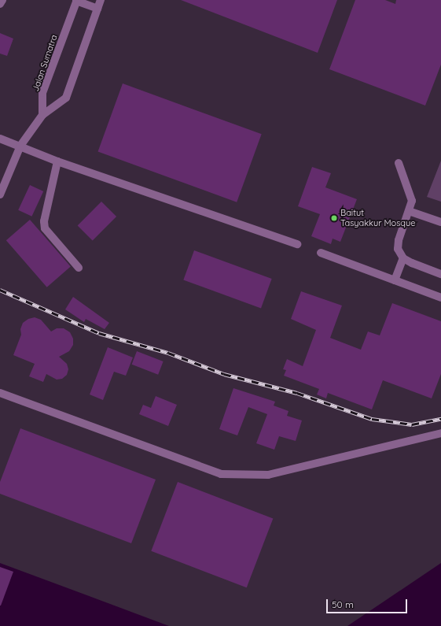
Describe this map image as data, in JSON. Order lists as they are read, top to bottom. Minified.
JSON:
{"streets":{"lane":["Jalan Sumatra"]},"places":["Baitut Tasyakkur Mosque"],"scale_bar":"50 m"}
